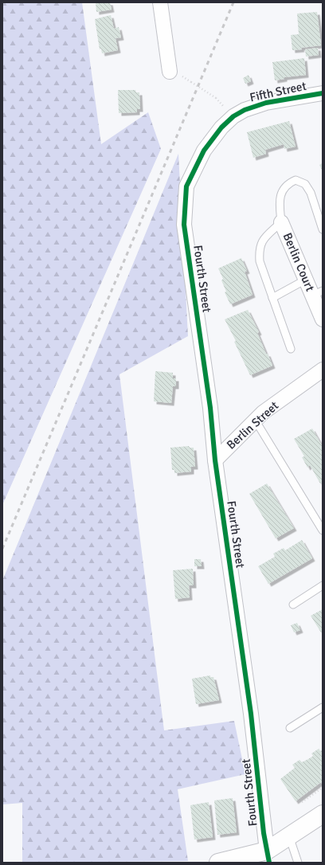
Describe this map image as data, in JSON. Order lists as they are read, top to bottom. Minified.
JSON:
{"streets":{"street":["Fifth Street","Berlin Court","Fourth Street","Berlin Street"]},"crossings":[["Fifth Street","Fourth Street"],["Fourth Street","Berlin Street"]]}
